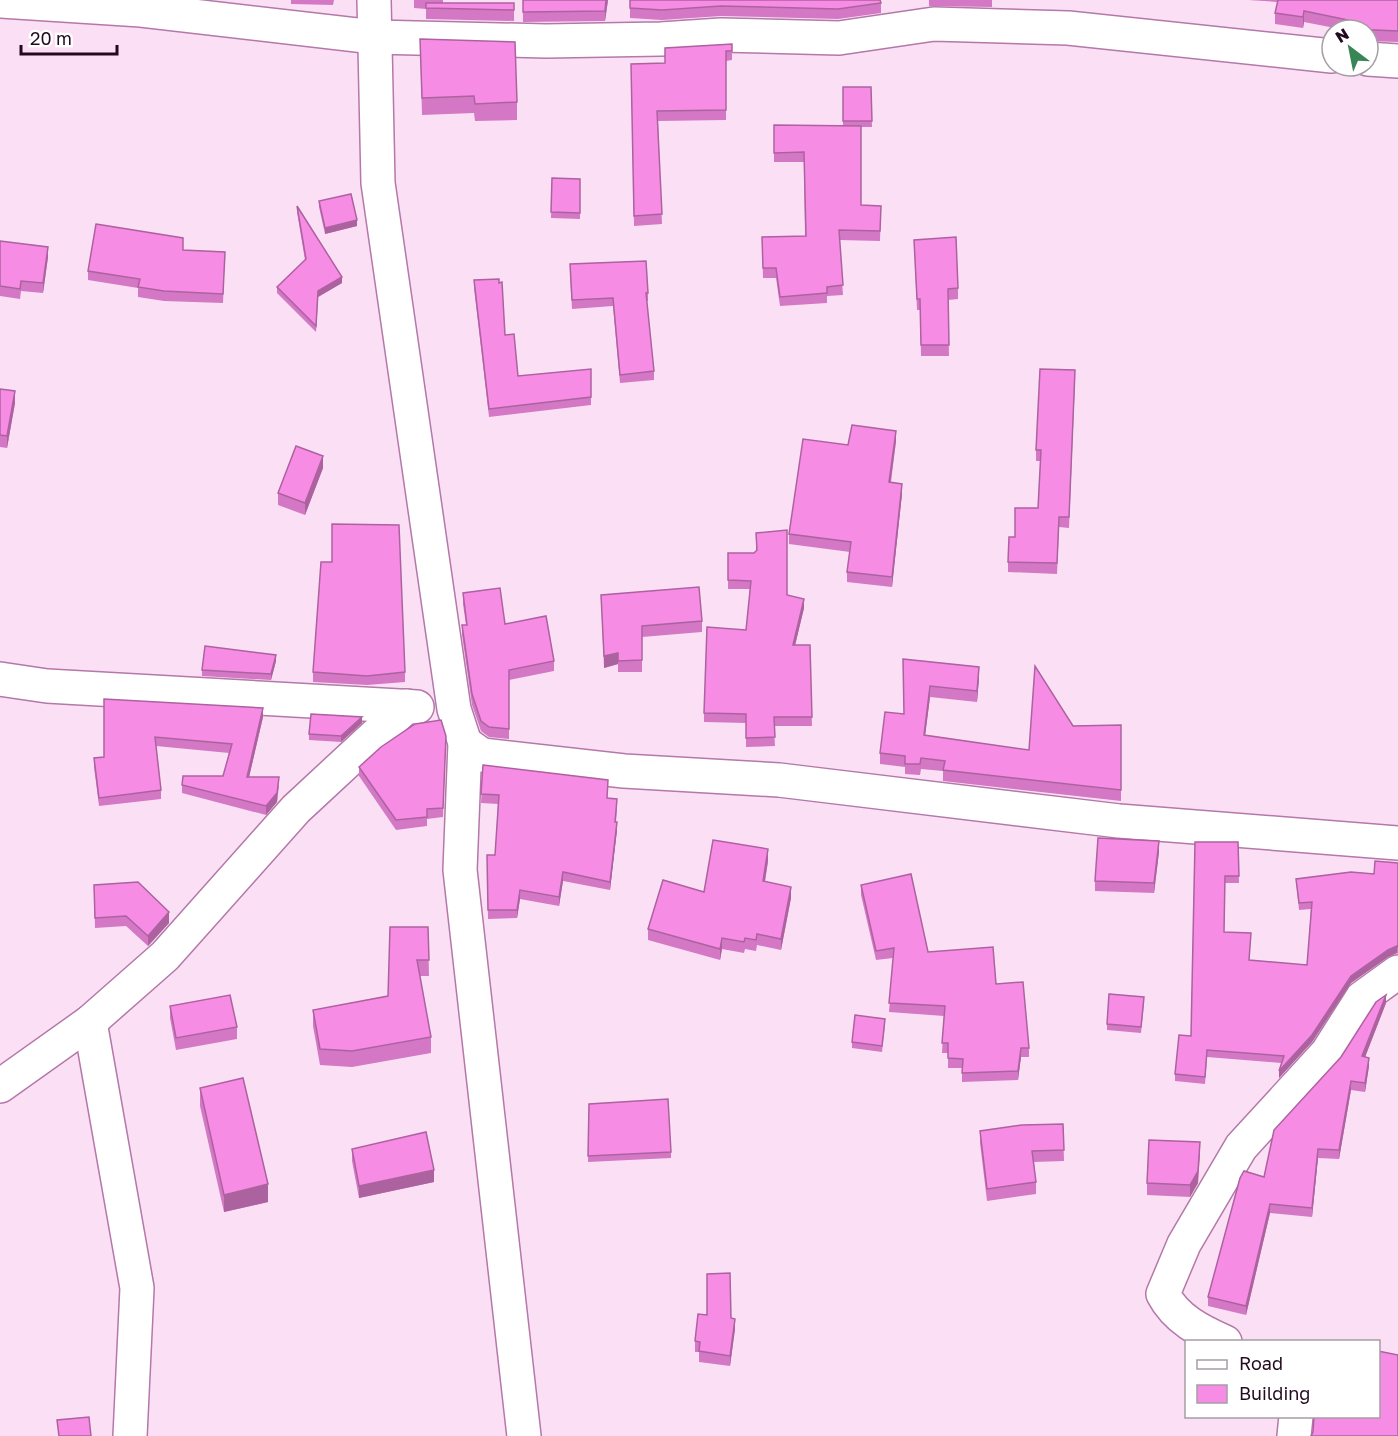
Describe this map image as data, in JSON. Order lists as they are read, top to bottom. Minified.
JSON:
{"legend":["Road","Building"],"scale_bar":"20 m","north":"top left"}
